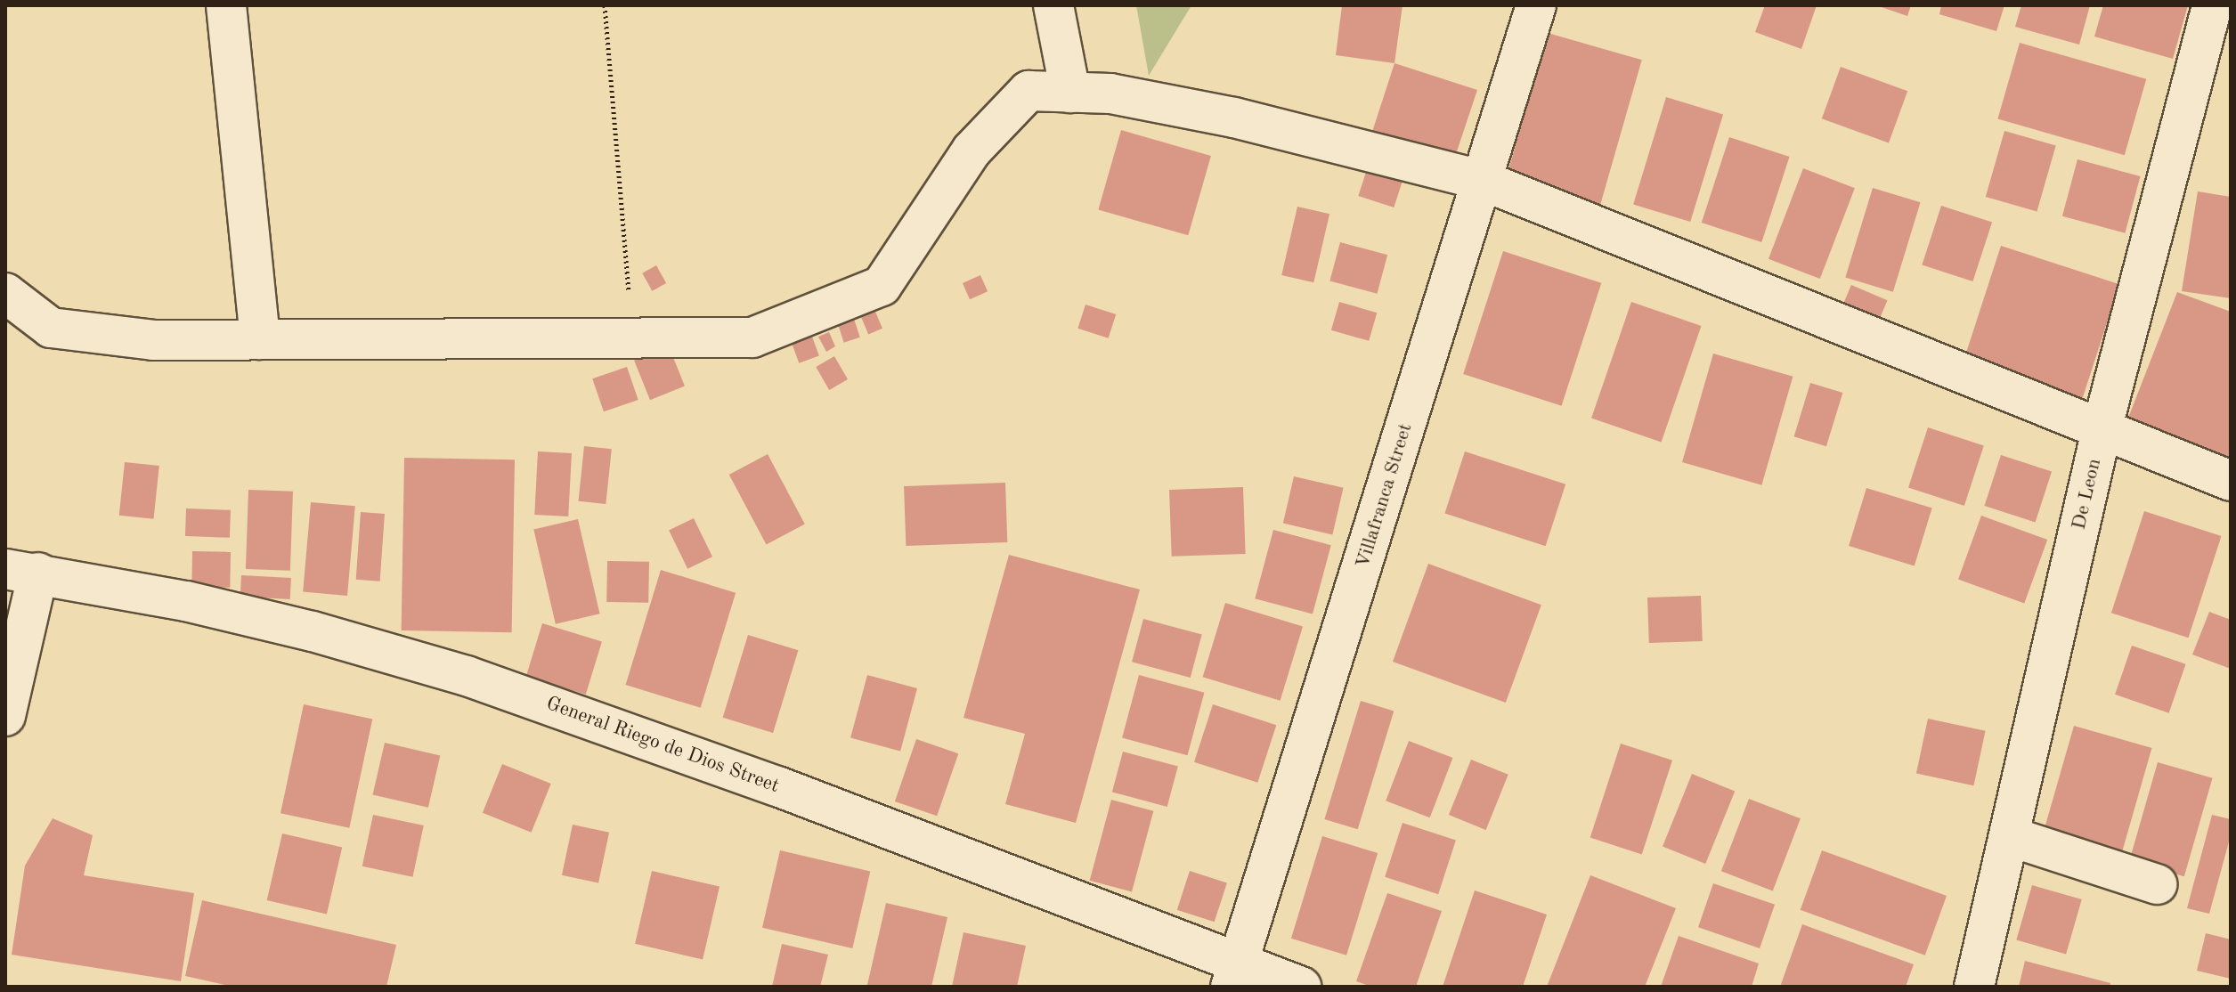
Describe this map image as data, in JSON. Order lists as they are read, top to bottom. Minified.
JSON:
{"streets":{"street":["De Leon","Villafranca Street","General Riego de Dios Street"]},"crossings":[["Villafranca Street","General Riego de Dios Street"]]}
